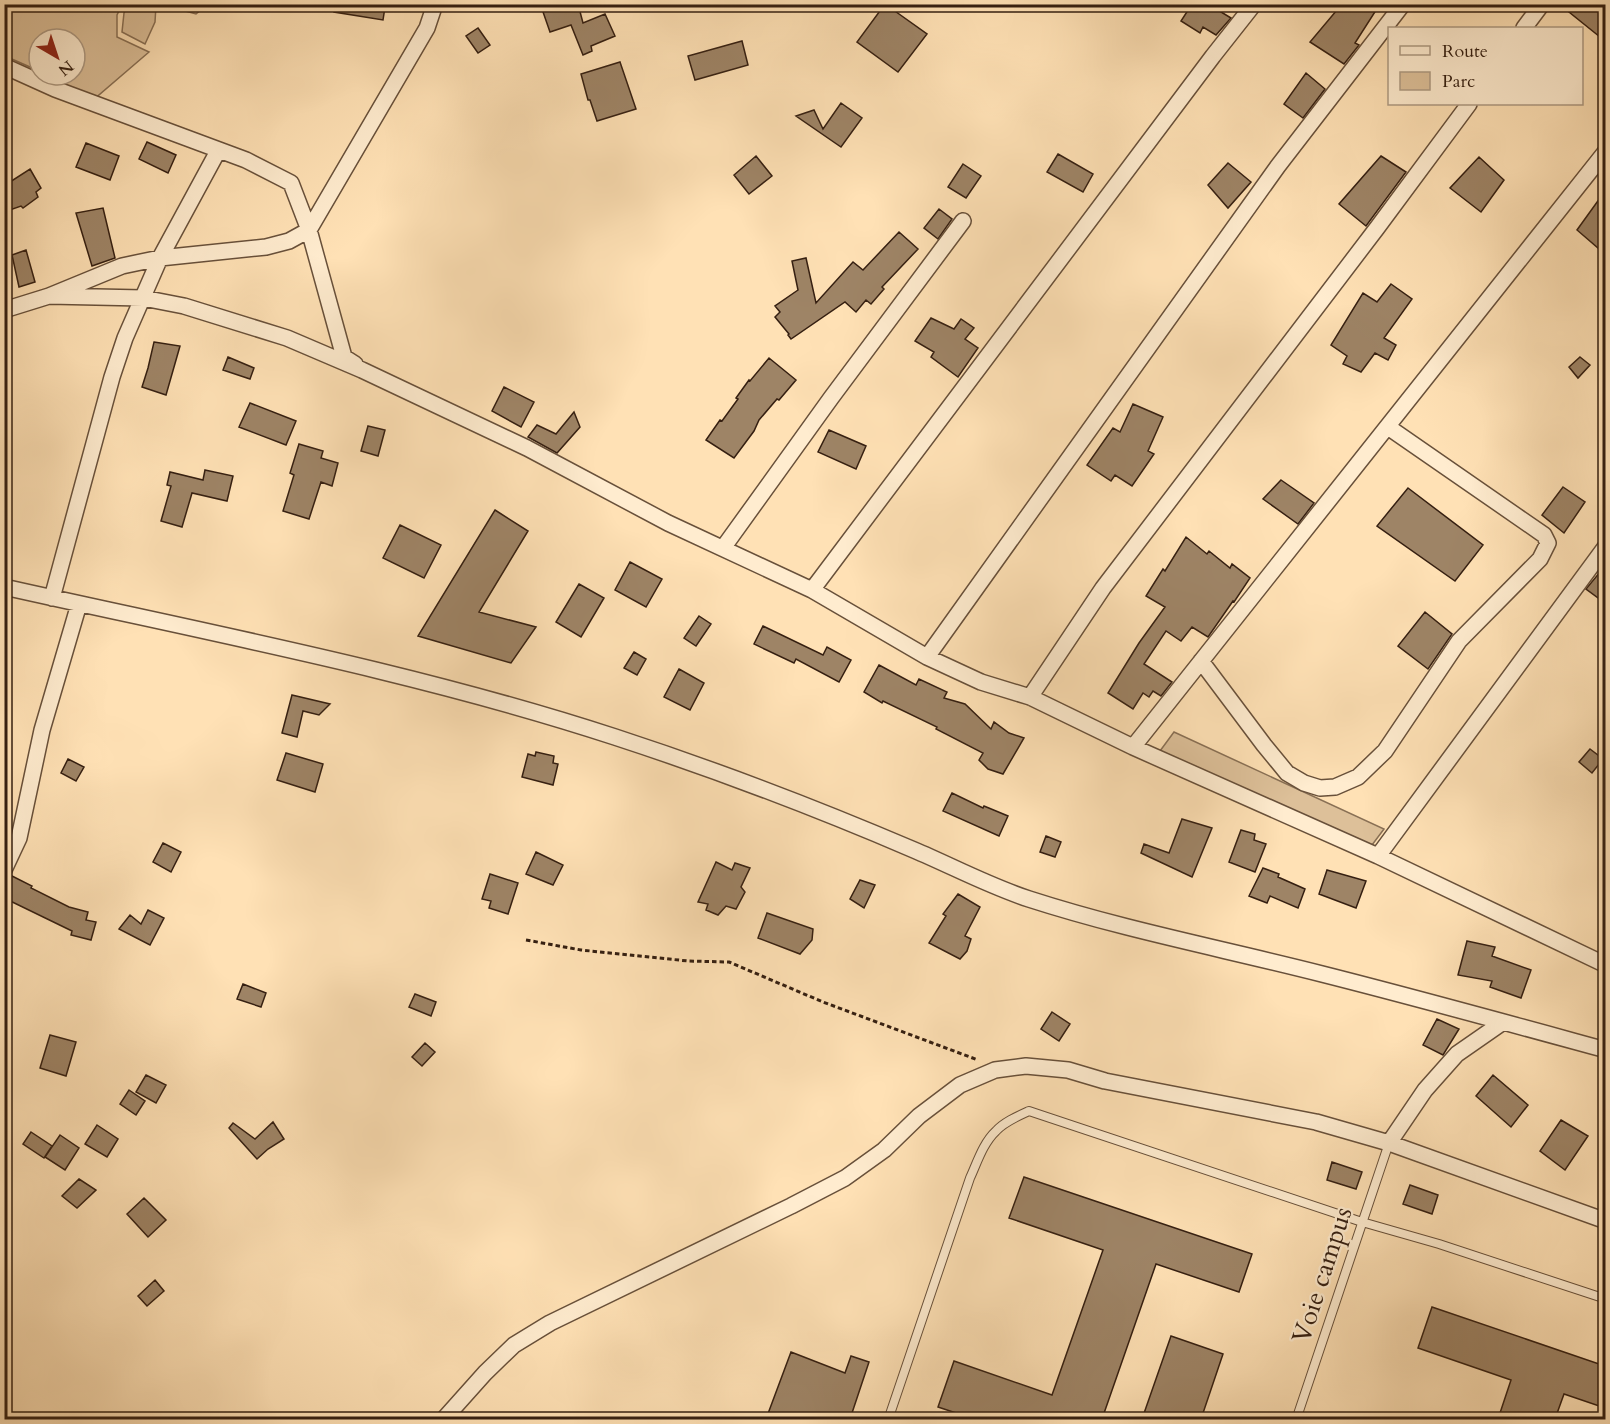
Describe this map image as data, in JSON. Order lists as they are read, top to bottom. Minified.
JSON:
{"streets":{"lane":["Voie campus"]},"legend":["Route","Parc"],"north":"bottom right"}
